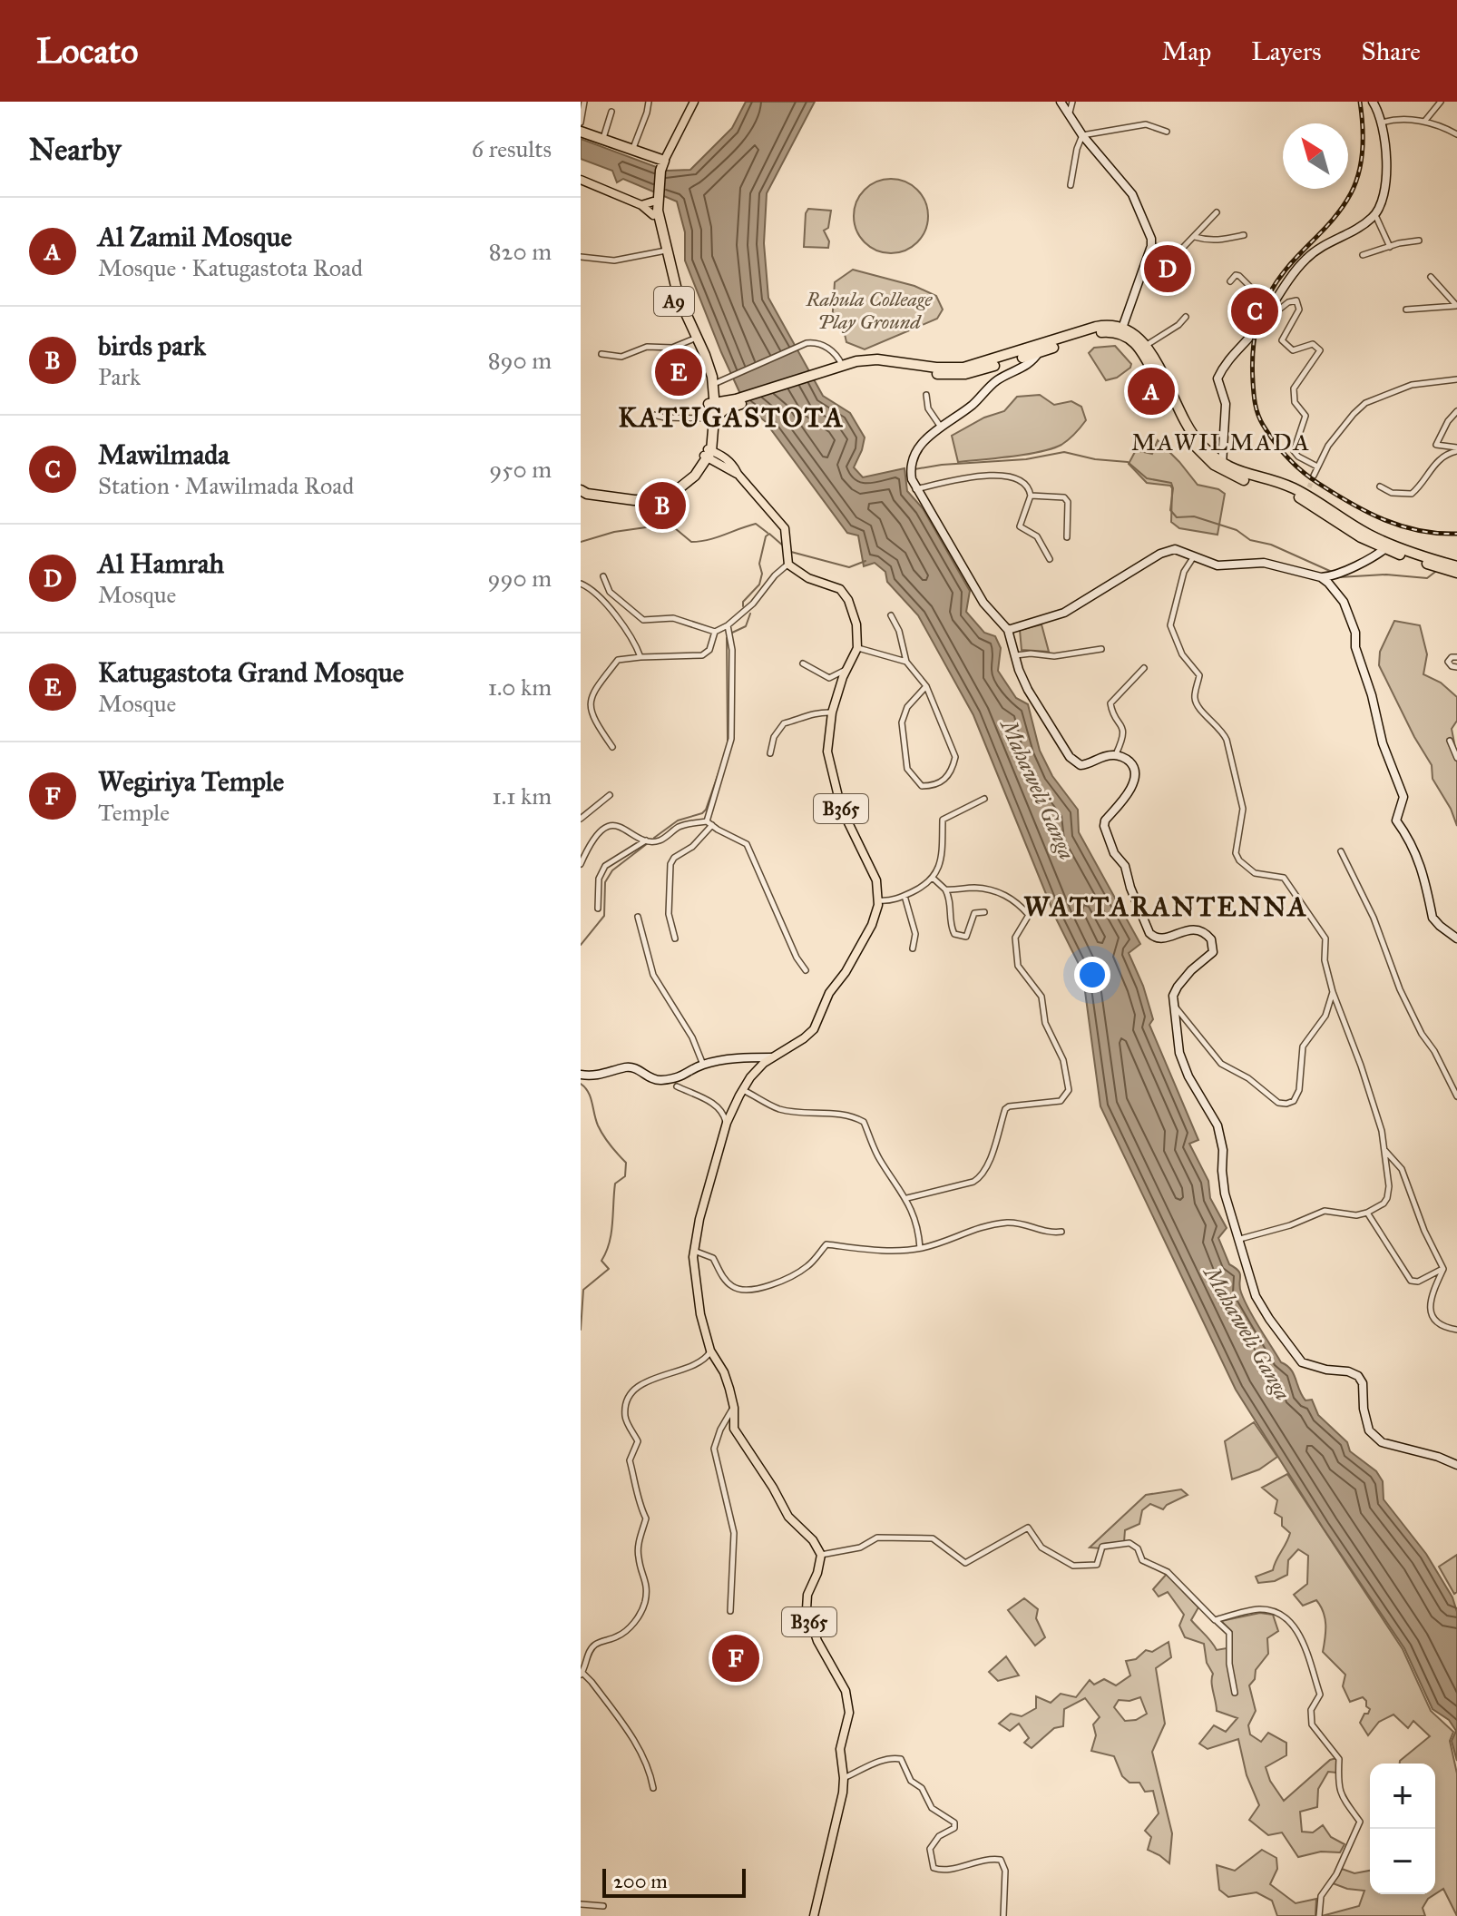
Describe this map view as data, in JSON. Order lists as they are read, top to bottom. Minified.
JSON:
{"streets":{"highway":["A9"],"main road":["B365"]},"districts":["KATUGASTOTA","MAWILMADA","WATTARANTENNA"],"water":["Mahaweli Ganga"],"parks":["Rahula Colleage Play Ground"],"scale_bar":"200 m","north":"top left","page":{"header":"Locato","nav":["Map","Layers","Share"],"heading":["Nearby","6 results"],"list":[{"mark":"A","name":"Al Zamil Mosque","note":"Mosque · Katugastota Road","value":"820 m"},{"mark":"B","name":"birds park","note":"Park","value":"890 m"},{"mark":"C","name":"Mawilmada","note":"Station · Mawilmada Road","value":"950 m"},{"mark":"D","name":"Al Hamrah","note":"Mosque","value":"990 m"},{"mark":"E","name":"Katugastota Grand Mosque","note":"Mosque","value":"1.0 km"},{"mark":"F","name":"Wegiriya Temple","note":"Temple","value":"1.1 km"}],"pins":["D","C","E","A","B","F"],"map_buttons":["+","−"],"scale":"200 m"}}
